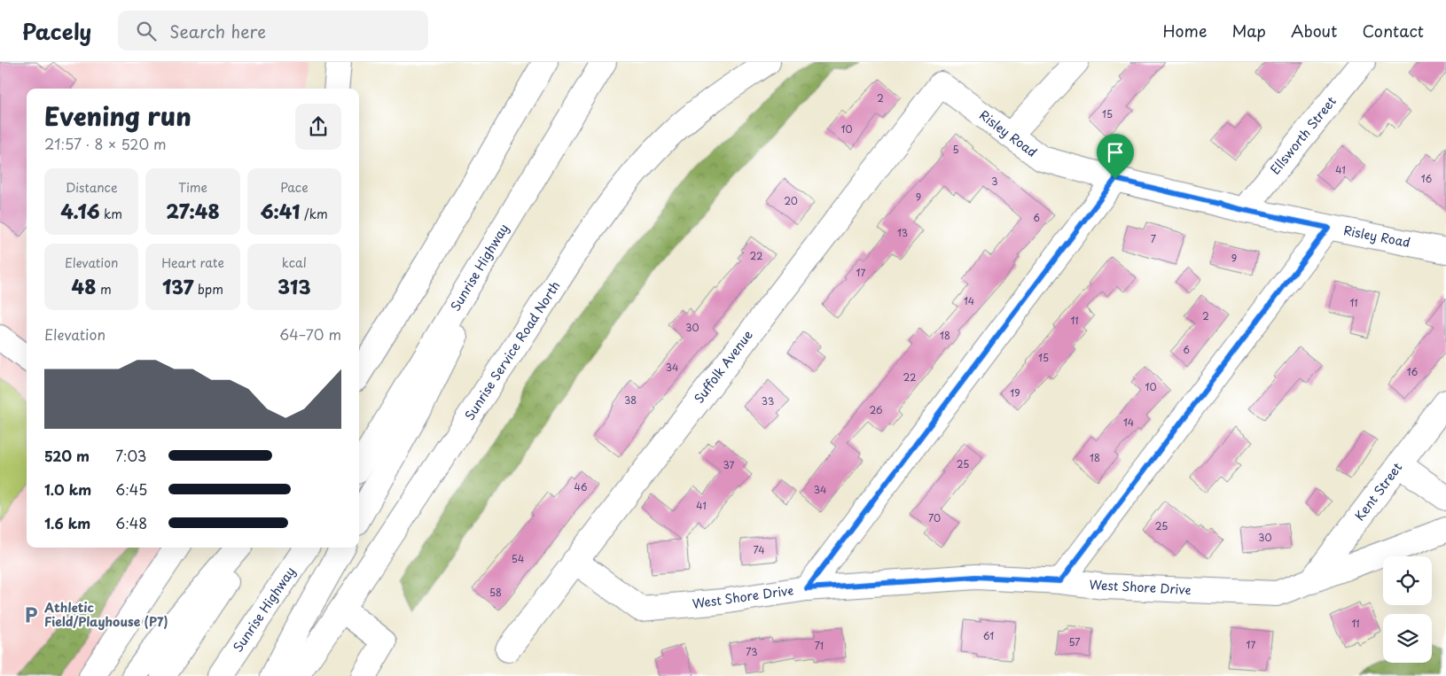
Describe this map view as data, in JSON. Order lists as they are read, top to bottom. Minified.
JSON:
{"streets":{"main road":["Risley Road","Ellsworth Street","Sunrise Highway","Sunrise Service Road North","Suffolk Avenue","Kent Street","West Shore Drive"]},"crossings":[["Risley Road","Ellsworth Street"],["Risley Road","Suffolk Avenue"],["Suffolk Avenue","West Shore Drive"],["Kent Street","West Shore Drive"]],"places":{"parking":["Athletic Field/Playhouse (P7)"]},"house_numbers":["2","15","10","5","41","16","3","9","20","6","13","7","22","9","17","14","11","2","11","30","18","6","15","34","16","22","10","19","38","33","26","14","18","25","37","46","34","41","70","25","30","74","54","58","11","61","57","17","71","73"],"page":{"header":"Pacely","search":"Search here","nav":["Home","Map","About","Contact"],"heading":["Evening run","21:57 · 8 × 520 m"],"stats":[["Distance","4.16 km"],["Time","27:48"],["Pace","6:41 /km"],["Elevation","48 m"],["Heart rate","137 bpm"],["kcal","313"]],"chart":["Elevation","64–70 m"],"list":[{"name":"520 m","note":"7:03"},{"name":"1.0 km","note":"6:45"},{"name":"1.6 km","note":"6:48"}]}}
